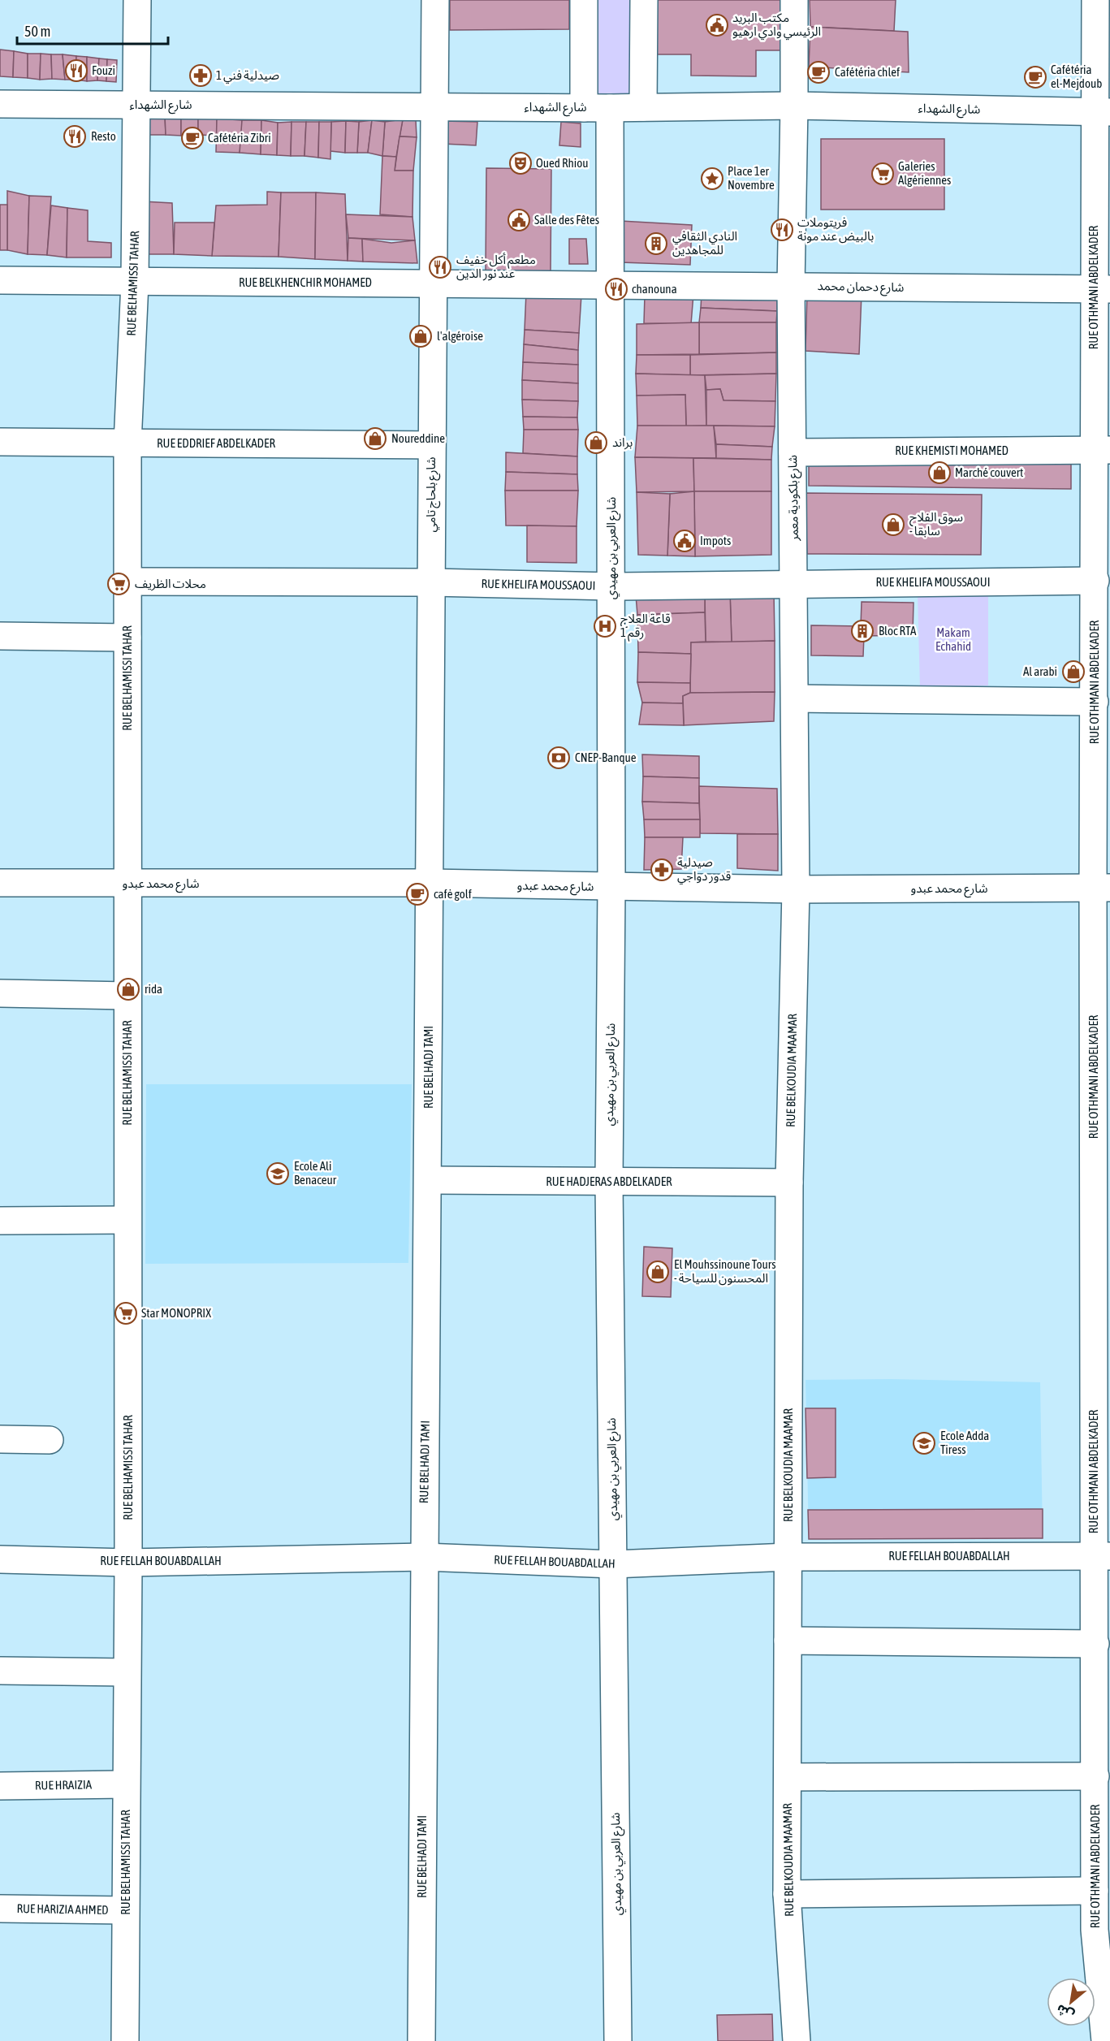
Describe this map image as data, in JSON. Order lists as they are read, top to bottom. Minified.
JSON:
{"streets":{"street":["شارع الشهداء","RUE BELKHENCHIR MOHAMED","RUE BELHAMISSI TAHAR","شارع دحمان محمد","RUE OTHMANI ABDELKADER","RUE EDDRIEF ABDELKADER","RUE KHEMISTI MOHAMED","شارع بلحاج تامي","شارع بلكودية معمر","شارع العربي بن مهيدي","RUE KHELIFA MOUSSAOUI","شارع محمد عبدو","RUE BELHADJ TAMI","RUE BELKOUDIA MAAMAR","RUE HADJERAS ABDELKADER","RUE FELLAH BOUABDALLAH","RUE HRAIZIA","RUE HARIZIA AHMED"]},"crossings":[["شارع الشهداء","RUE BELHAMISSI TAHAR"],["شارع الشهداء","RUE OTHMANI ABDELKADER"],["شارع الشهداء","شارع بلحاج تامي"],["شارع الشهداء","شارع بلكودية معمر"],["شارع الشهداء","شارع العربي بن مهيدي"],["RUE BELKHENCHIR MOHAMED","RUE BELHAMISSI TAHAR"],["RUE BELKHENCHIR MOHAMED","شارع دحمان محمد"],["RUE BELKHENCHIR MOHAMED","شارع بلحاج تامي"],["RUE BELKHENCHIR MOHAMED","شارع العربي بن مهيدي"],["RUE BELHAMISSI TAHAR","RUE EDDRIEF ABDELKADER"],["RUE BELHAMISSI TAHAR","RUE KHELIFA MOUSSAOUI"],["RUE BELHAMISSI TAHAR","شارع محمد عبدو"],["RUE BELHAMISSI TAHAR","RUE FELLAH BOUABDALLAH"],["RUE BELHAMISSI TAHAR","RUE HRAIZIA"],["RUE BELHAMISSI TAHAR","RUE HARIZIA AHMED"],["شارع دحمان محمد","RUE OTHMANI ABDELKADER"],["شارع دحمان محمد","شارع بلكودية معمر"],["شارع دحمان محمد","شارع العربي بن مهيدي"],["RUE OTHMANI ABDELKADER","RUE KHEMISTI MOHAMED"],["RUE OTHMANI ABDELKADER","RUE KHELIFA MOUSSAOUI"],["RUE OTHMANI ABDELKADER","شارع محمد عبدو"],["RUE OTHMANI ABDELKADER","RUE FELLAH BOUABDALLAH"],["RUE EDDRIEF ABDELKADER","شارع بلحاج تامي"],["RUE KHEMISTI MOHAMED","شارع بلكودية معمر"],["شارع بلحاج تامي","RUE KHELIFA MOUSSAOUI"],["شارع بلحاج تامي","شارع محمد عبدو"],["شارع بلحاج تامي","RUE BELHADJ TAMI"],["شارع بلكودية معمر","RUE KHELIFA MOUSSAOUI"],["شارع بلكودية معمر","شارع محمد عبدو"],["شارع بلكودية معمر","RUE BELKOUDIA MAAMAR"],["شارع العربي بن مهيدي","RUE KHELIFA MOUSSAOUI"],["شارع العربي بن مهيدي","شارع محمد عبدو"],["شارع العربي بن مهيدي","RUE HADJERAS ABDELKADER"],["شارع العربي بن مهيدي","RUE FELLAH BOUABDALLAH"],["شارع محمد عبدو","RUE BELHADJ TAMI"],["شارع محمد عبدو","RUE BELKOUDIA MAAMAR"],["RUE BELHADJ TAMI","RUE HADJERAS ABDELKADER"],["RUE BELHADJ TAMI","RUE FELLAH BOUABDALLAH"],["RUE BELKOUDIA MAAMAR","RUE HADJERAS ABDELKADER"],["RUE BELKOUDIA MAAMAR","RUE FELLAH BOUABDALLAH"]],"parks":["Makam Echahid"],"places":{"public building":["مكتب البريد الرئيسي وادي ارهيو","Salle des Fêtes","Impots"],"restaurant":["Fouzi","Resto","فريتوملات بالبيض عند مونة","مطعم أكل خفيف عند نور الدين","chanouna"],"cafe":["Cafétéria chlef","Cafétéria el-Mejdoub","Cafétéria Zibri","cafė golf"],"pharmacy":["صيدلية فني 1","صيدلية قدور دواجي"],"theatre":["Oued Rhiou"],"supermarket":["Galeries Algériennes","محلات الظريف","Star MONOPRIX"],"place":["Place 1er Novembre"],"building":["النادي الثقافي للمجاهدين","Bloc RTA"],"shop":["l'algéroise","Noureddine","براند","Marché couvert","سوق الفلاح - سابقا","Al arabi","rida","El Mouhssinoune Tours - المحسنون للسياحة"],"hospital":["قاعة العلاج رقم 1"],"bank":["CNEP-Banque"],"school or university":["Ecole Ali Benaceur","Ecole Adda Tiress"]},"scale_bar":"50 m","north":"bottom left"}
